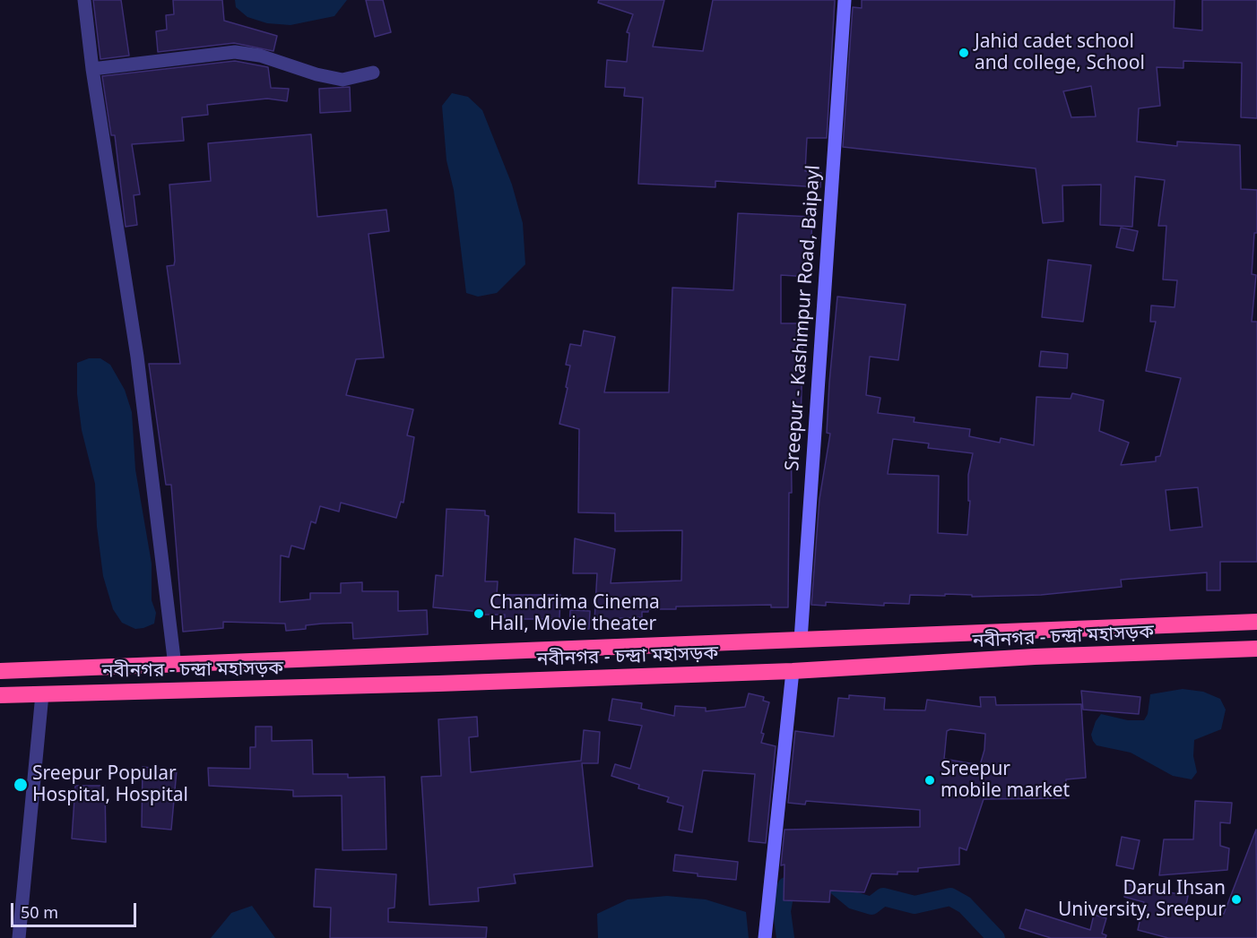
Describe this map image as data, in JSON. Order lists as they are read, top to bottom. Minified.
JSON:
{"streets":{"highway":["নবীনগর - চন্দ্রা মহাসড়ক"],"street":["Sreepur - Kashimpur Road, Baipayl"]},"crossings":[["Sreepur - Kashimpur Road, Baipayl","নবীনগর - চন্দ্রা মহাসড়ক"]],"places":["Jahid cadet school and college, School","Chandrima Cinema Hall, Movie theater","Sreepur mobile market","Sreepur Popular Hospital, Hospital","Darul Ihsan University, Sreepur"],"scale_bar":"50 m"}
